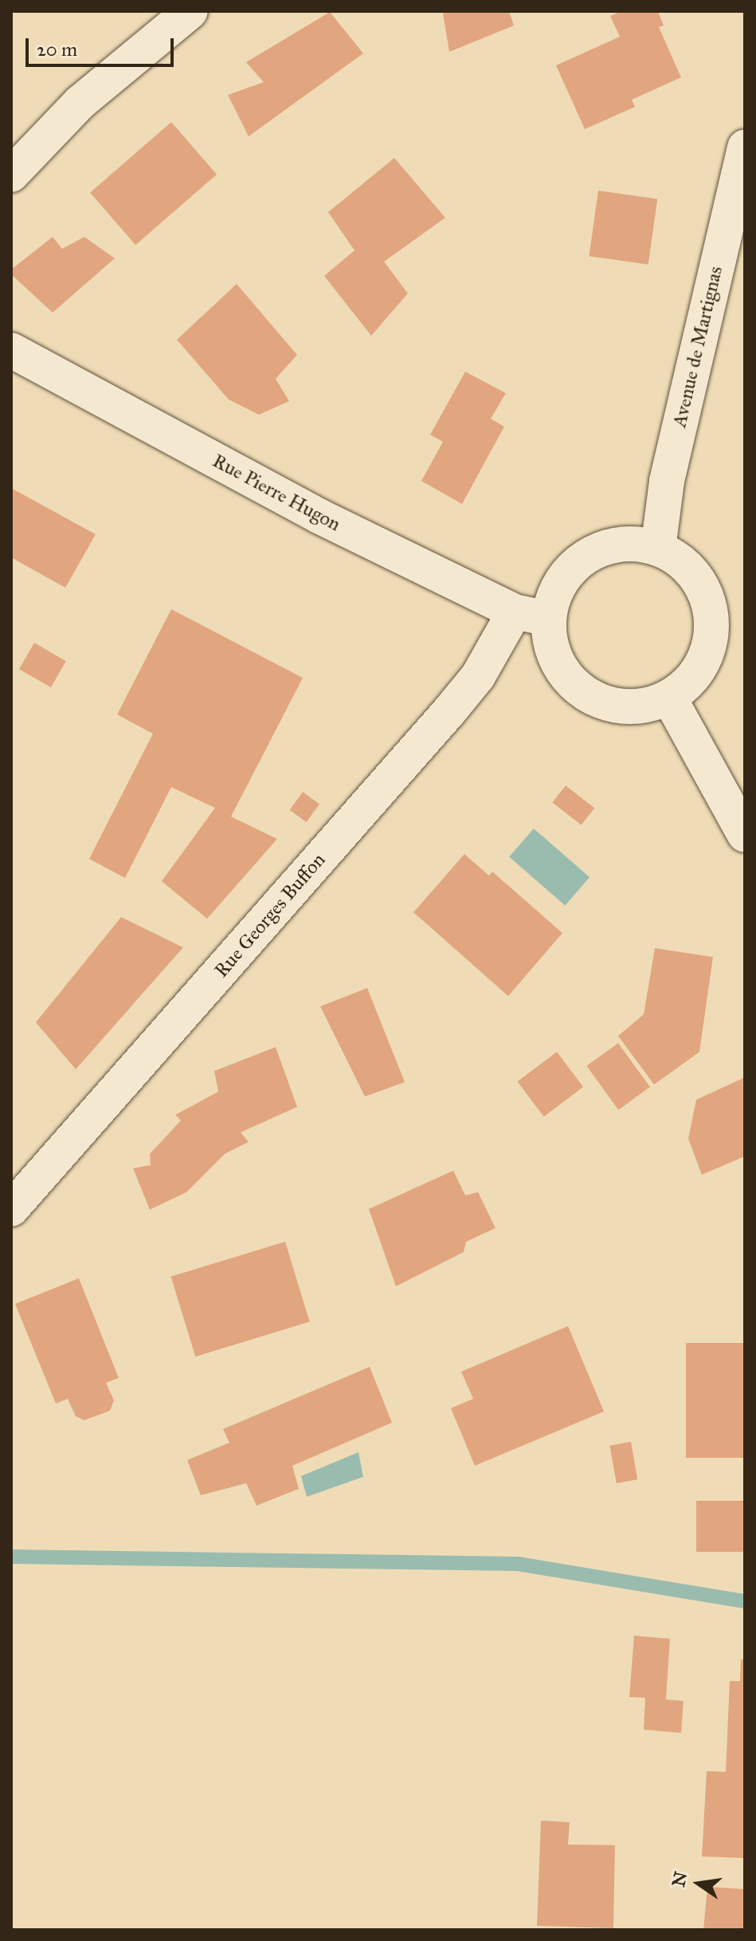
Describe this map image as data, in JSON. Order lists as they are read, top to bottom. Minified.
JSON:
{"streets":{"street":["Avenue de Martignas","Rue Pierre Hugon","Rue Georges Buffon"]},"crossings":[["Avenue de Martignas","Rue Pierre Hugon"],["Rue Pierre Hugon","Rue Georges Buffon"]],"scale_bar":"20 m","north":"left"}
